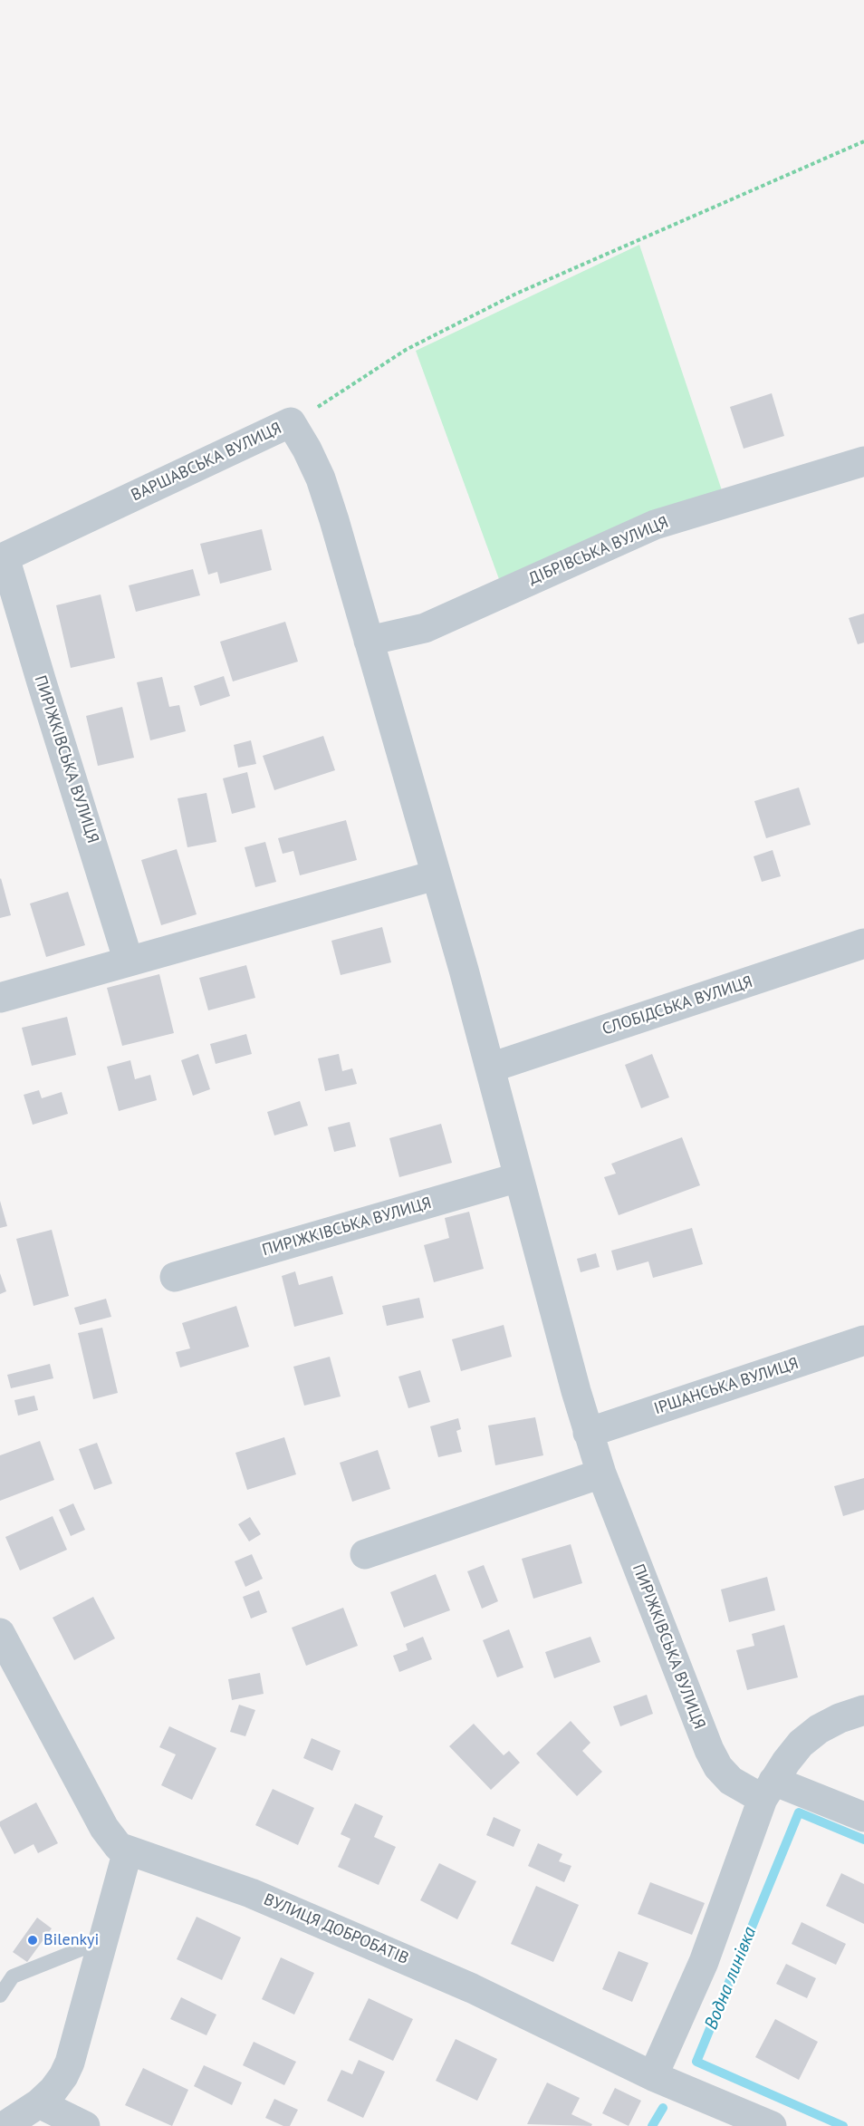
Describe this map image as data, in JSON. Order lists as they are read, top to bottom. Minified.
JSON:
{"streets":{"street":["ВАРШАВСЬКА ВУЛИЦЯ","ДІБРІВСЬКА ВУЛИЦЯ","ПИРІЖКІВСЬКА ВУЛИЦЯ","СЛОБІДСЬКА ВУЛИЦЯ","ІРШАНСЬКА ВУЛИЦЯ","ВУЛИЦЯ ДОБРОБАТІВ"]},"crossings":[["ВАРШАВСЬКА ВУЛИЦЯ","ДІБРІВСЬКА ВУЛИЦЯ"],["ВАРШАВСЬКА ВУЛИЦЯ","ПИРІЖКІВСЬКА ВУЛИЦЯ"],["ДІБРІВСЬКА ВУЛИЦЯ","ПИРІЖКІВСЬКА ВУЛИЦЯ"],["ПИРІЖКІВСЬКА ВУЛИЦЯ","СЛОБІДСЬКА ВУЛИЦЯ"],["ПИРІЖКІВСЬКА ВУЛИЦЯ","ІРШАНСЬКА ВУЛИЦЯ"]],"water":["Водна линівка"],"places":["Bilenkyi"]}
